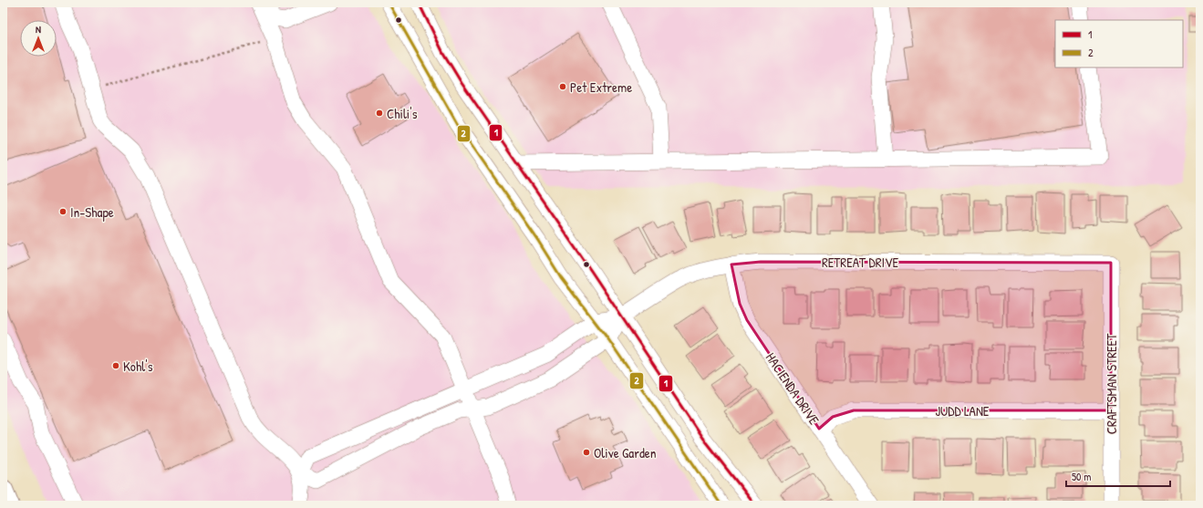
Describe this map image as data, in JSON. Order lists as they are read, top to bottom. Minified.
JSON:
{"streets":{"street":["RETREAT DRIVE","CRAFTSMAN STREET","HACIENDA DRIVE","JUDD LANE"]},"crossings":[["RETREAT DRIVE","CRAFTSMAN STREET"],["RETREAT DRIVE","HACIENDA DRIVE"],["CRAFTSMAN STREET","JUDD LANE"],["HACIENDA DRIVE","JUDD LANE"]],"places":["Pet Extreme","Chili's","In-Shape","Kohl's","Olive Garden"],"lines":["transit line 1","transit line 2"],"legend":["1","2"],"scale_bar":"50 m","north":"top"}
